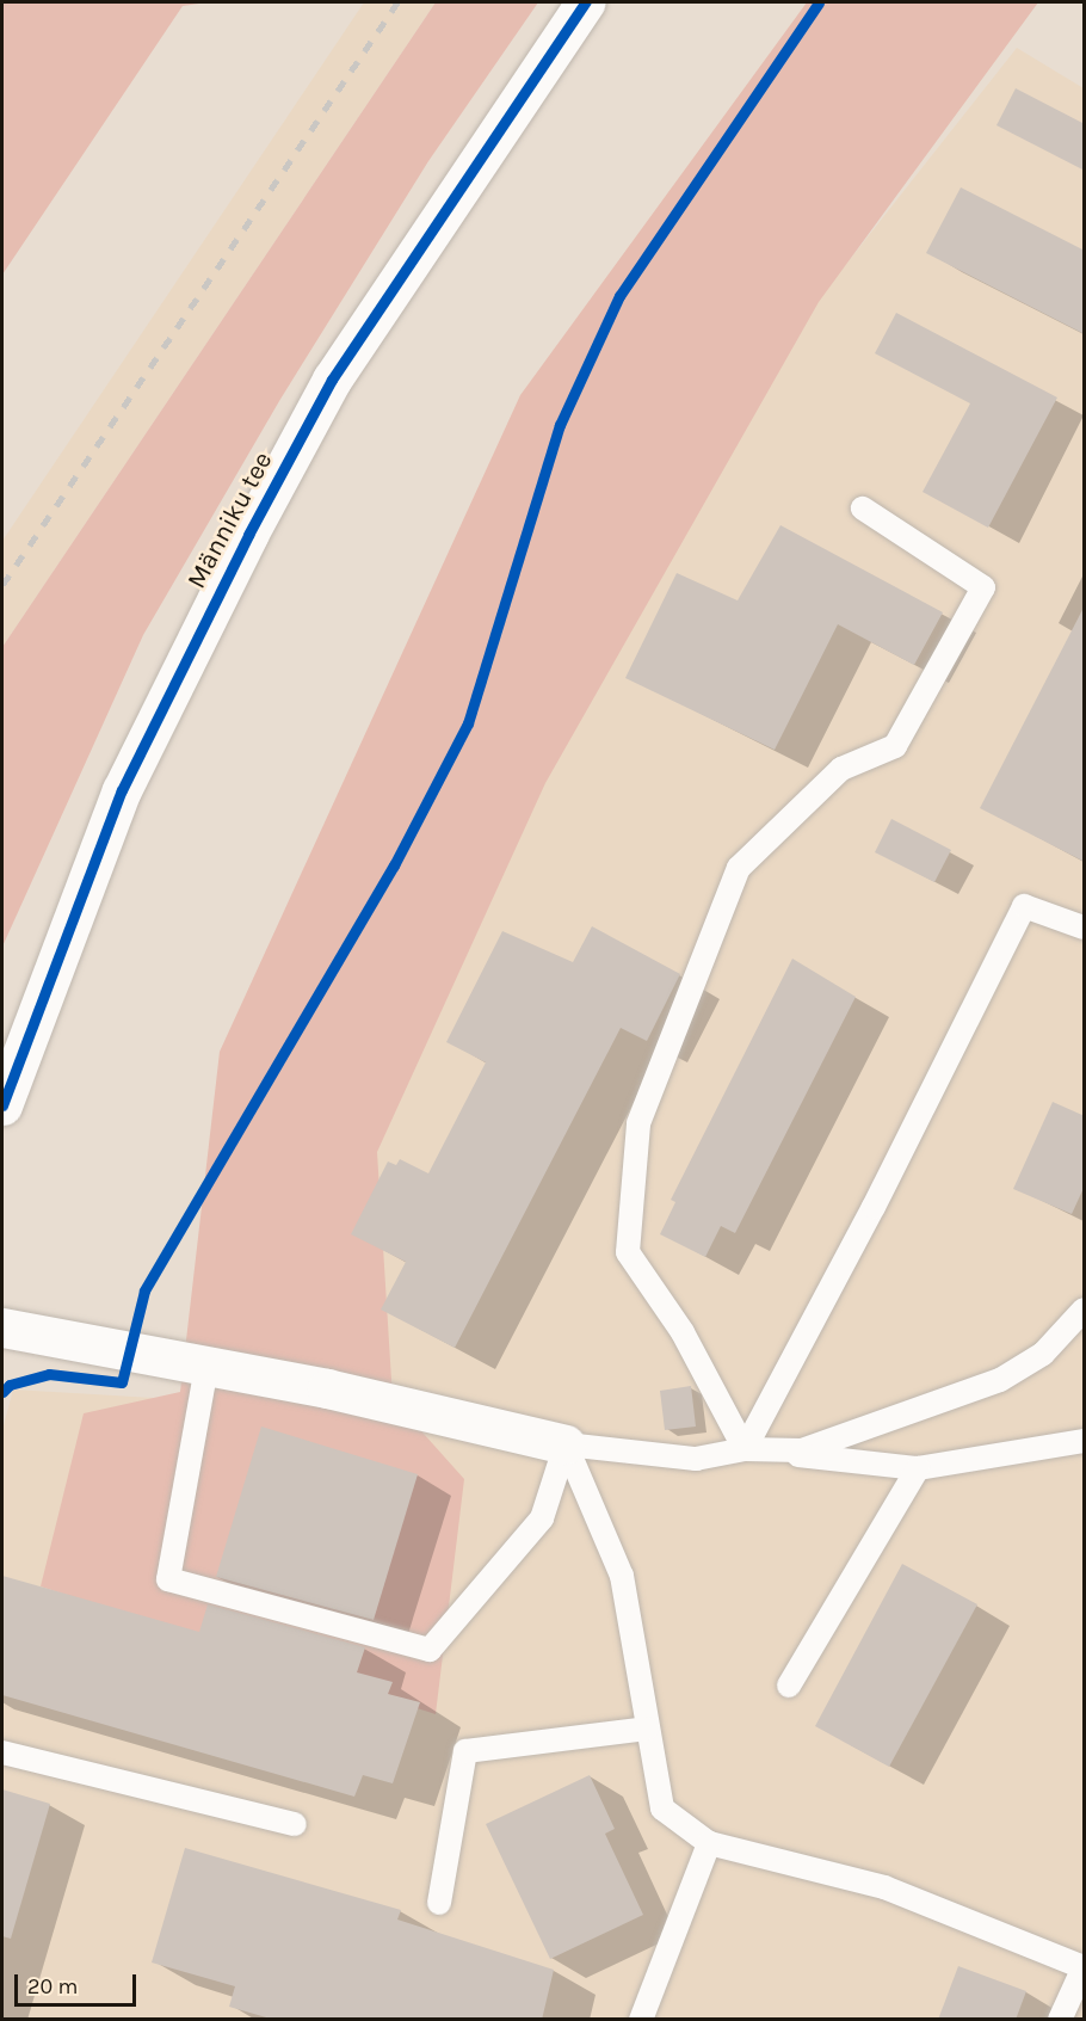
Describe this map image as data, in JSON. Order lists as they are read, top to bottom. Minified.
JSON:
{"streets":{"street":["Männiku tee"]},"scale_bar":"20 m"}
